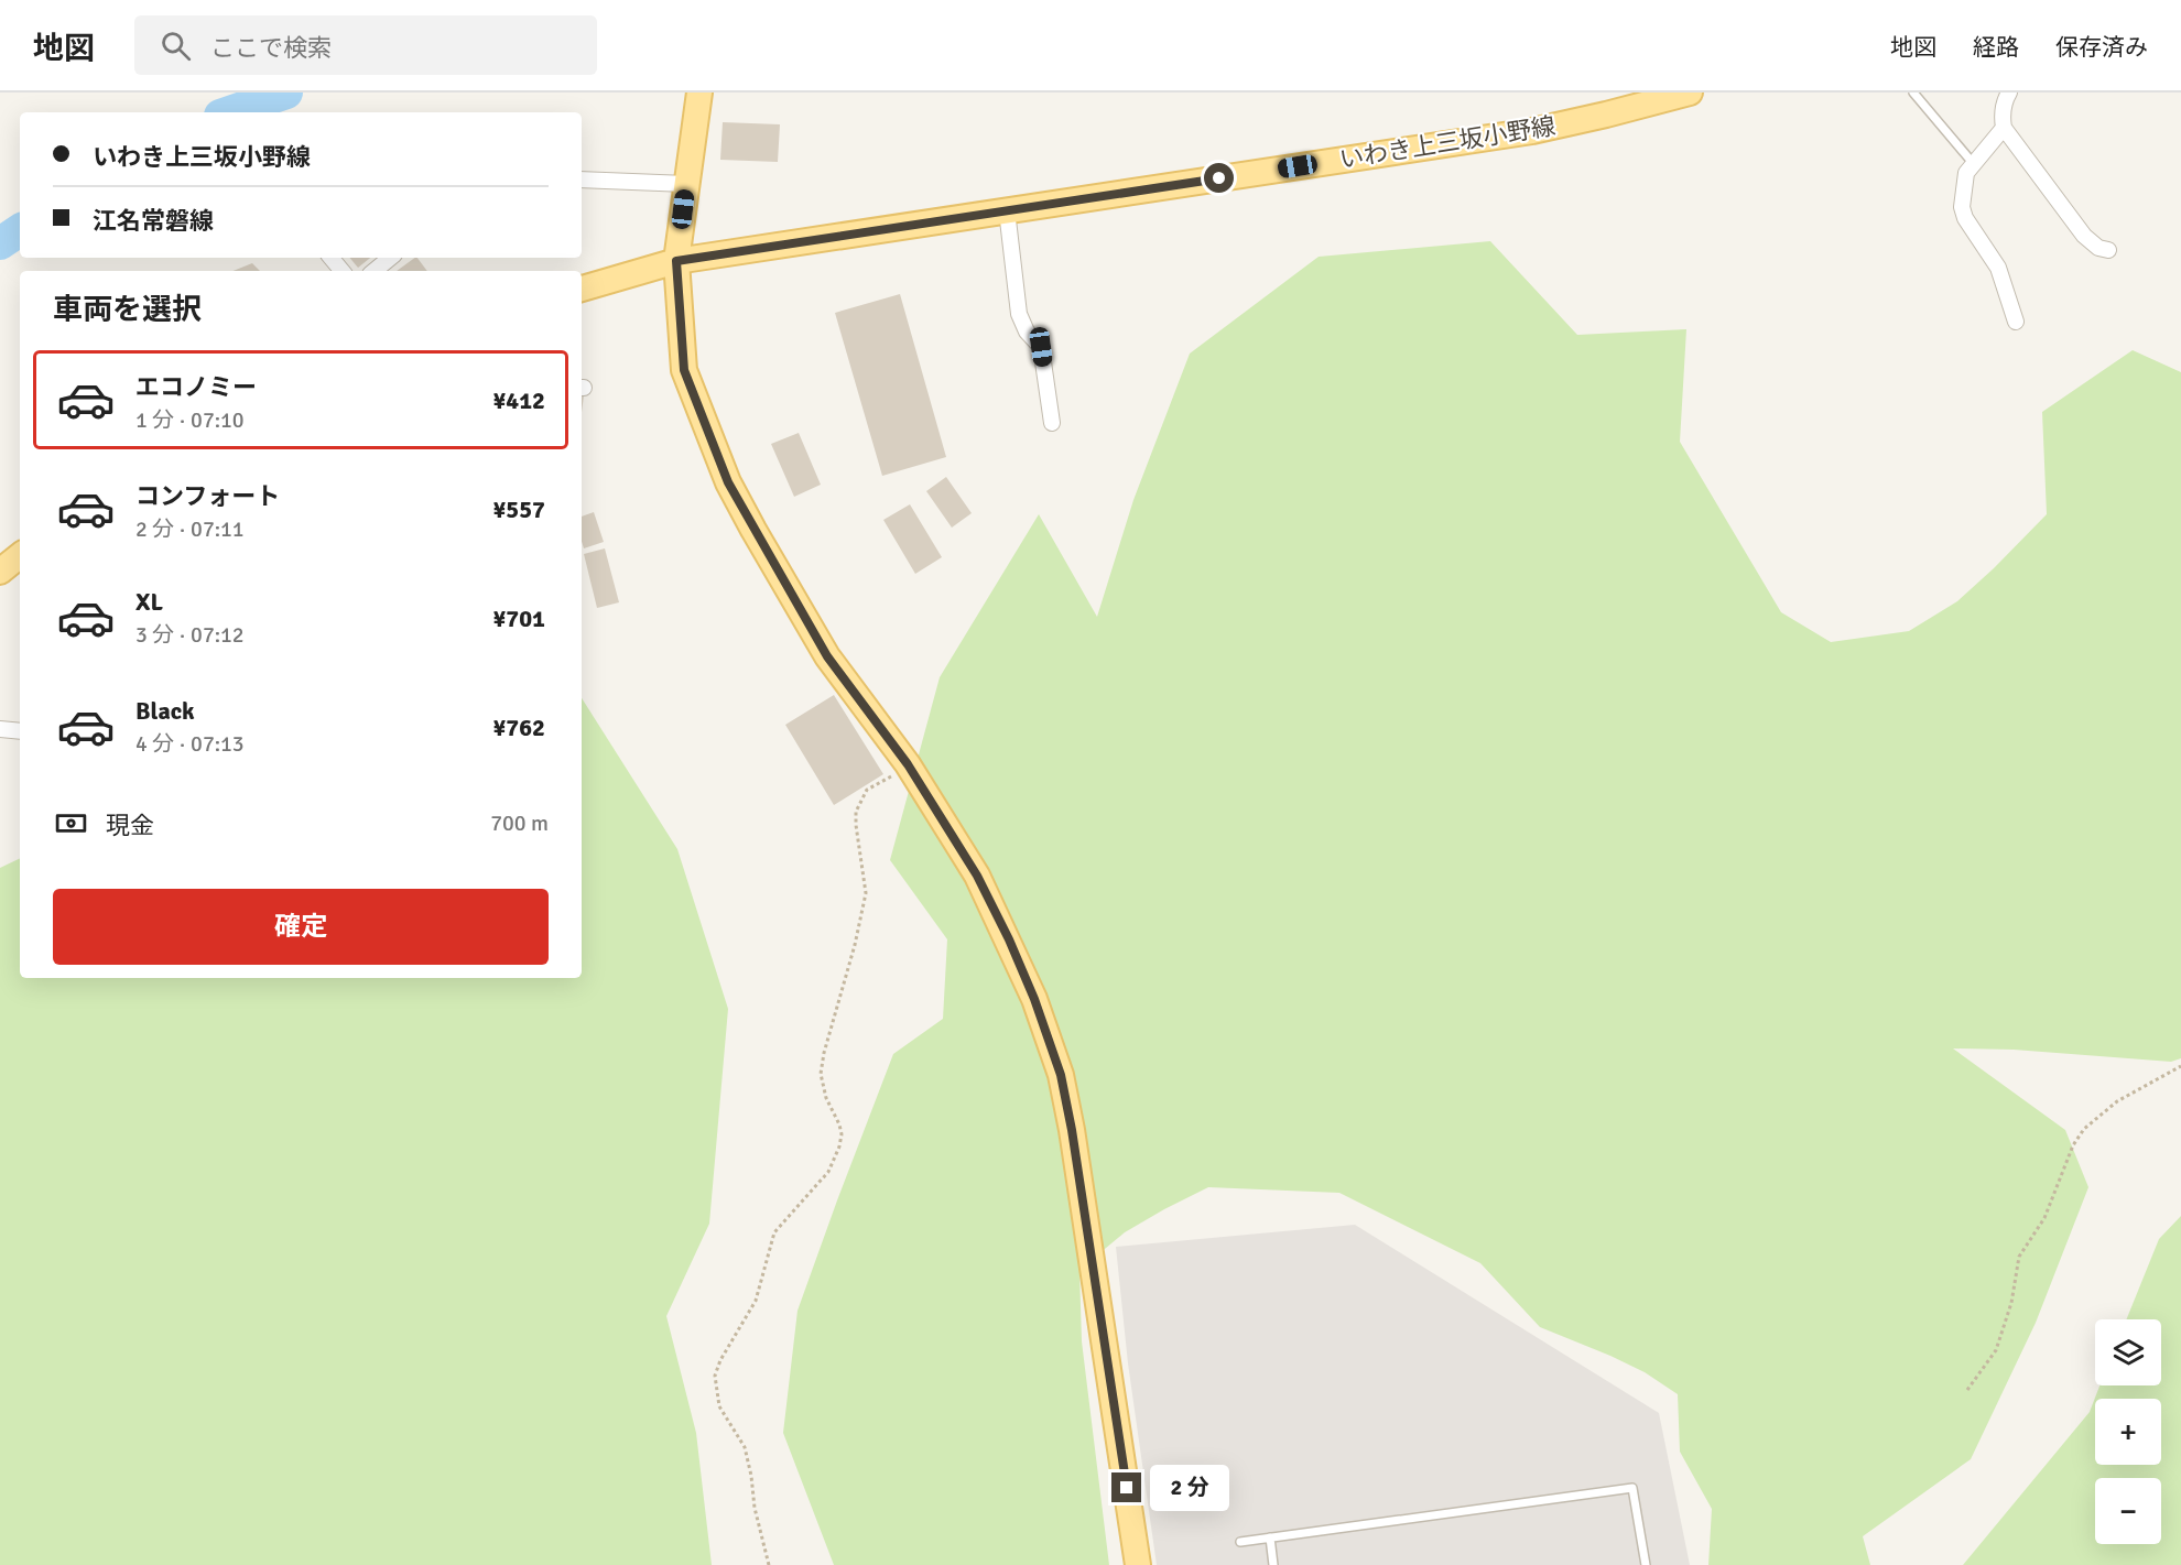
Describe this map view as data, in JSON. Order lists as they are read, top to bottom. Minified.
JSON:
{"streets":{"main road":["いわき上三坂小野線"]},"page":{"header":"地図","search":"ここで検索","nav":["地図","経路","保存済み"],"banner":["いわき上三坂小野線","江名常磐線"],"heading":"車両を選択","list":[{"name":"エコノミー","note":"1 分 · 07:10","value":"¥412"},{"name":"コンフォート","note":"2 分 · 07:11","value":"¥557"},{"name":"XL","note":"3 分 · 07:12","value":"¥701"},{"name":"Black","note":"4 分 · 07:13","value":"¥762"}],"pay":["現金","700 m"],"buttons":"確定","map_buttons":["+","−"],"bubble":"2 分"}}
